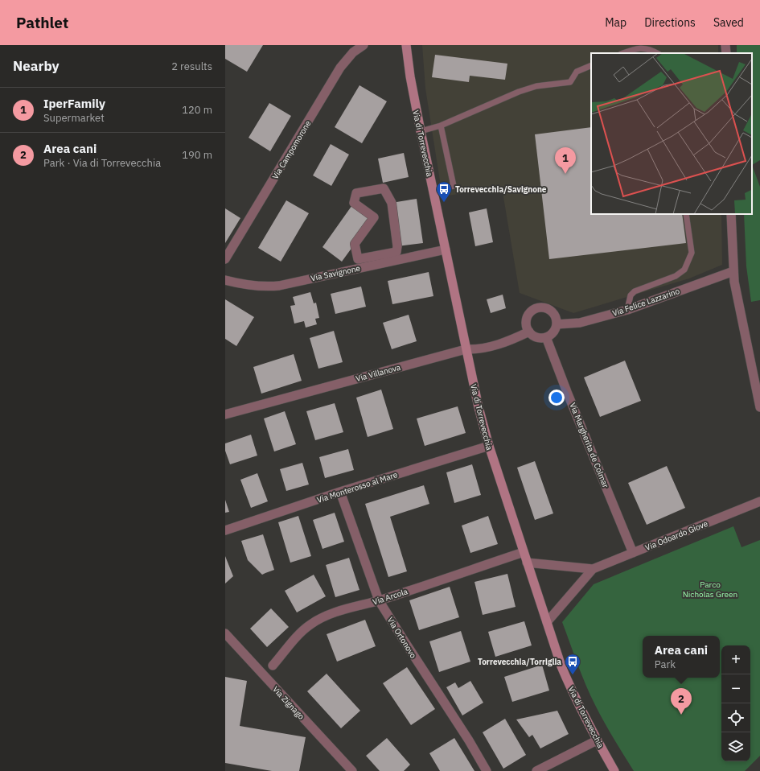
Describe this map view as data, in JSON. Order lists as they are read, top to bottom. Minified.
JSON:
{"streets":{"main road":["Via di Torrevecchia"],"street":["Via Campomorone","Via Savignone","Via Felice Lazzarino","Via Villanova","Via Margherita de Colmar","Via Monterosso al Mare","Via Odoardo Giove","Via Arcola","Via Ortonovo","Via Zignago"]},"crossings":[["Via di Torrevecchia","Via Savignone"],["Via di Torrevecchia","Via Villanova"],["Via di Torrevecchia","Via Monterosso al Mare"],["Via di Torrevecchia","Via Odoardo Giove"],["Via di Torrevecchia","Via Arcola"],["Via Felice Lazzarino","Via Villanova"],["Via Felice Lazzarino","Via Margherita de Colmar"],["Via Villanova","Via Margherita de Colmar"],["Via Margherita de Colmar","Via Odoardo Giove"],["Via Monterosso al Mare","Via Ortonovo"],["Via Arcola","Via Ortonovo"]],"parks":["Parco Nicholas Green"],"places":{"bus stop":["Torrevecchia/Savignone","Torrevecchia/Torriglia"]},"page":{"header":"Pathlet","nav":["Map","Directions","Saved"],"heading":["Nearby","2 results"],"list":[{"mark":"1","name":"IperFamily","note":"Supermarket","value":"120 m"},{"mark":"2","name":"Area cani","note":"Park · Via di Torrevecchia","value":"190 m"}],"pins":["1","2"],"popup":["Area cani","Park"],"map_buttons":["+","−"]}}
